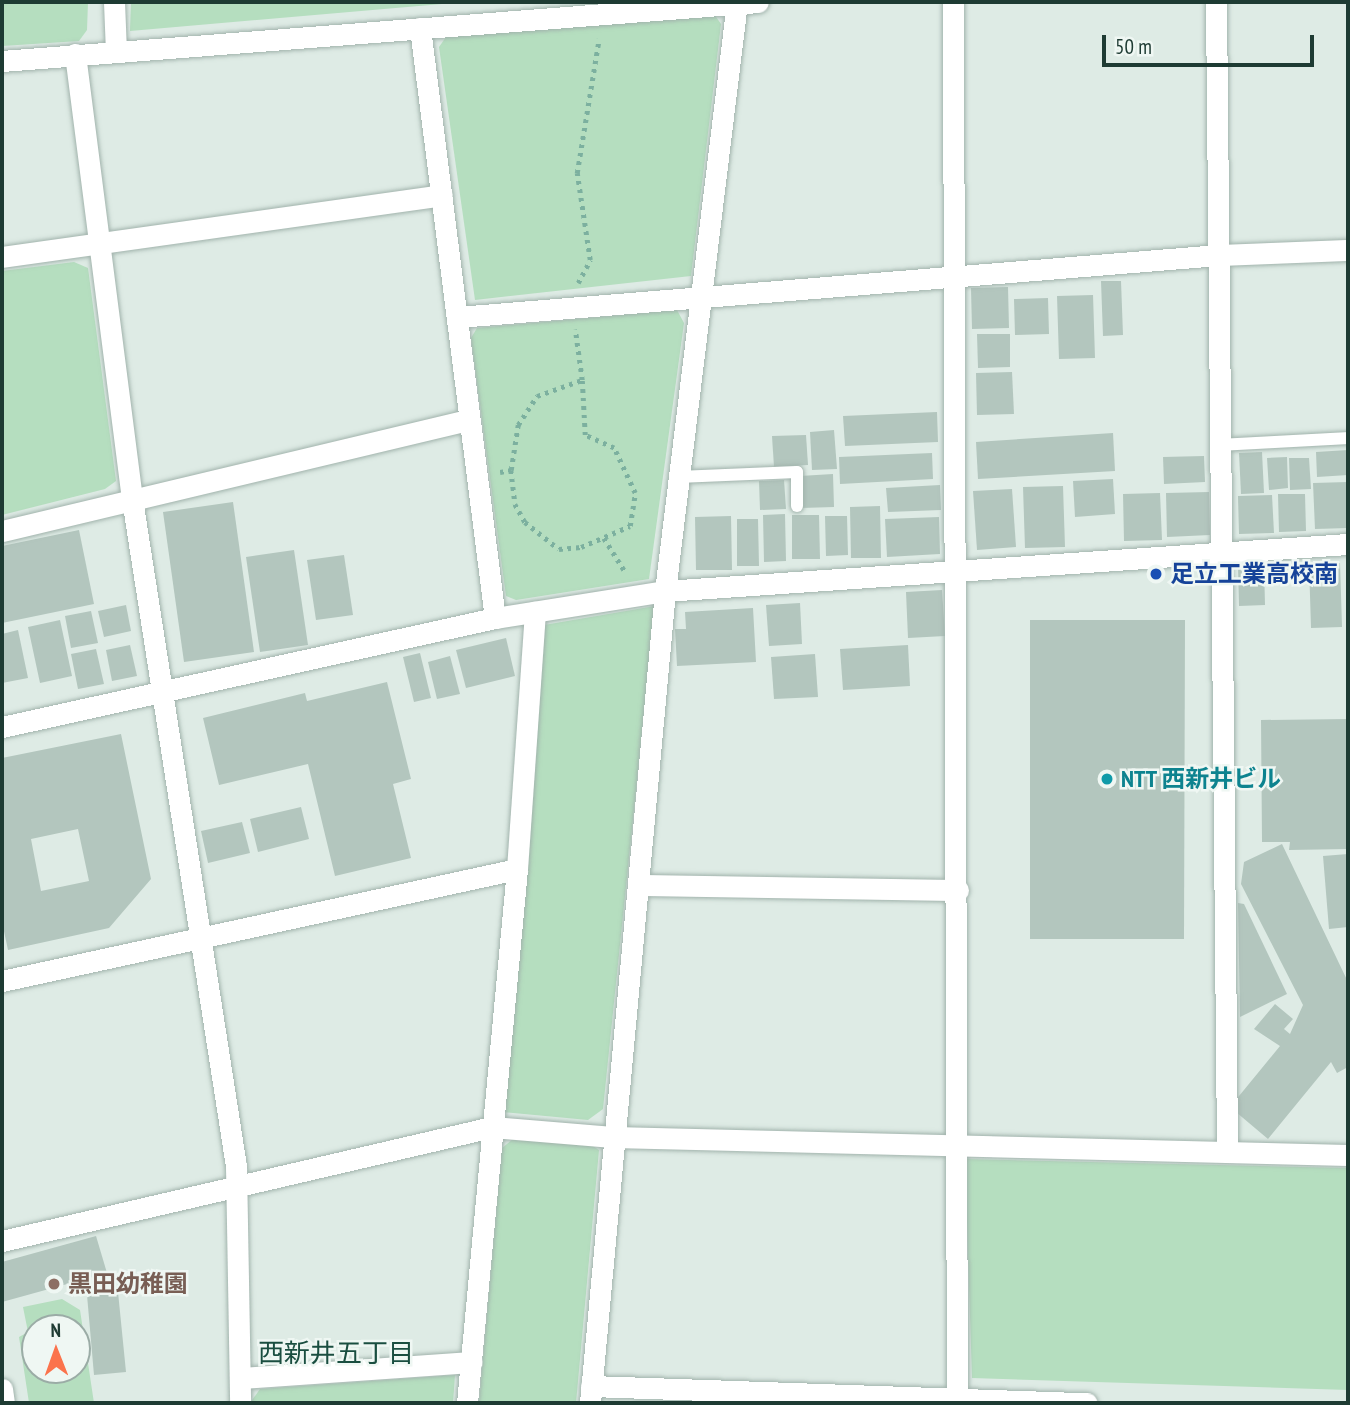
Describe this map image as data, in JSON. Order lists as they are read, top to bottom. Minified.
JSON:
{"districts":["西新井五丁目"],"places":["足立工業高校南","NTT 西新井ビル","黒田幼稚園"],"scale_bar":"50 m","north":"top"}
